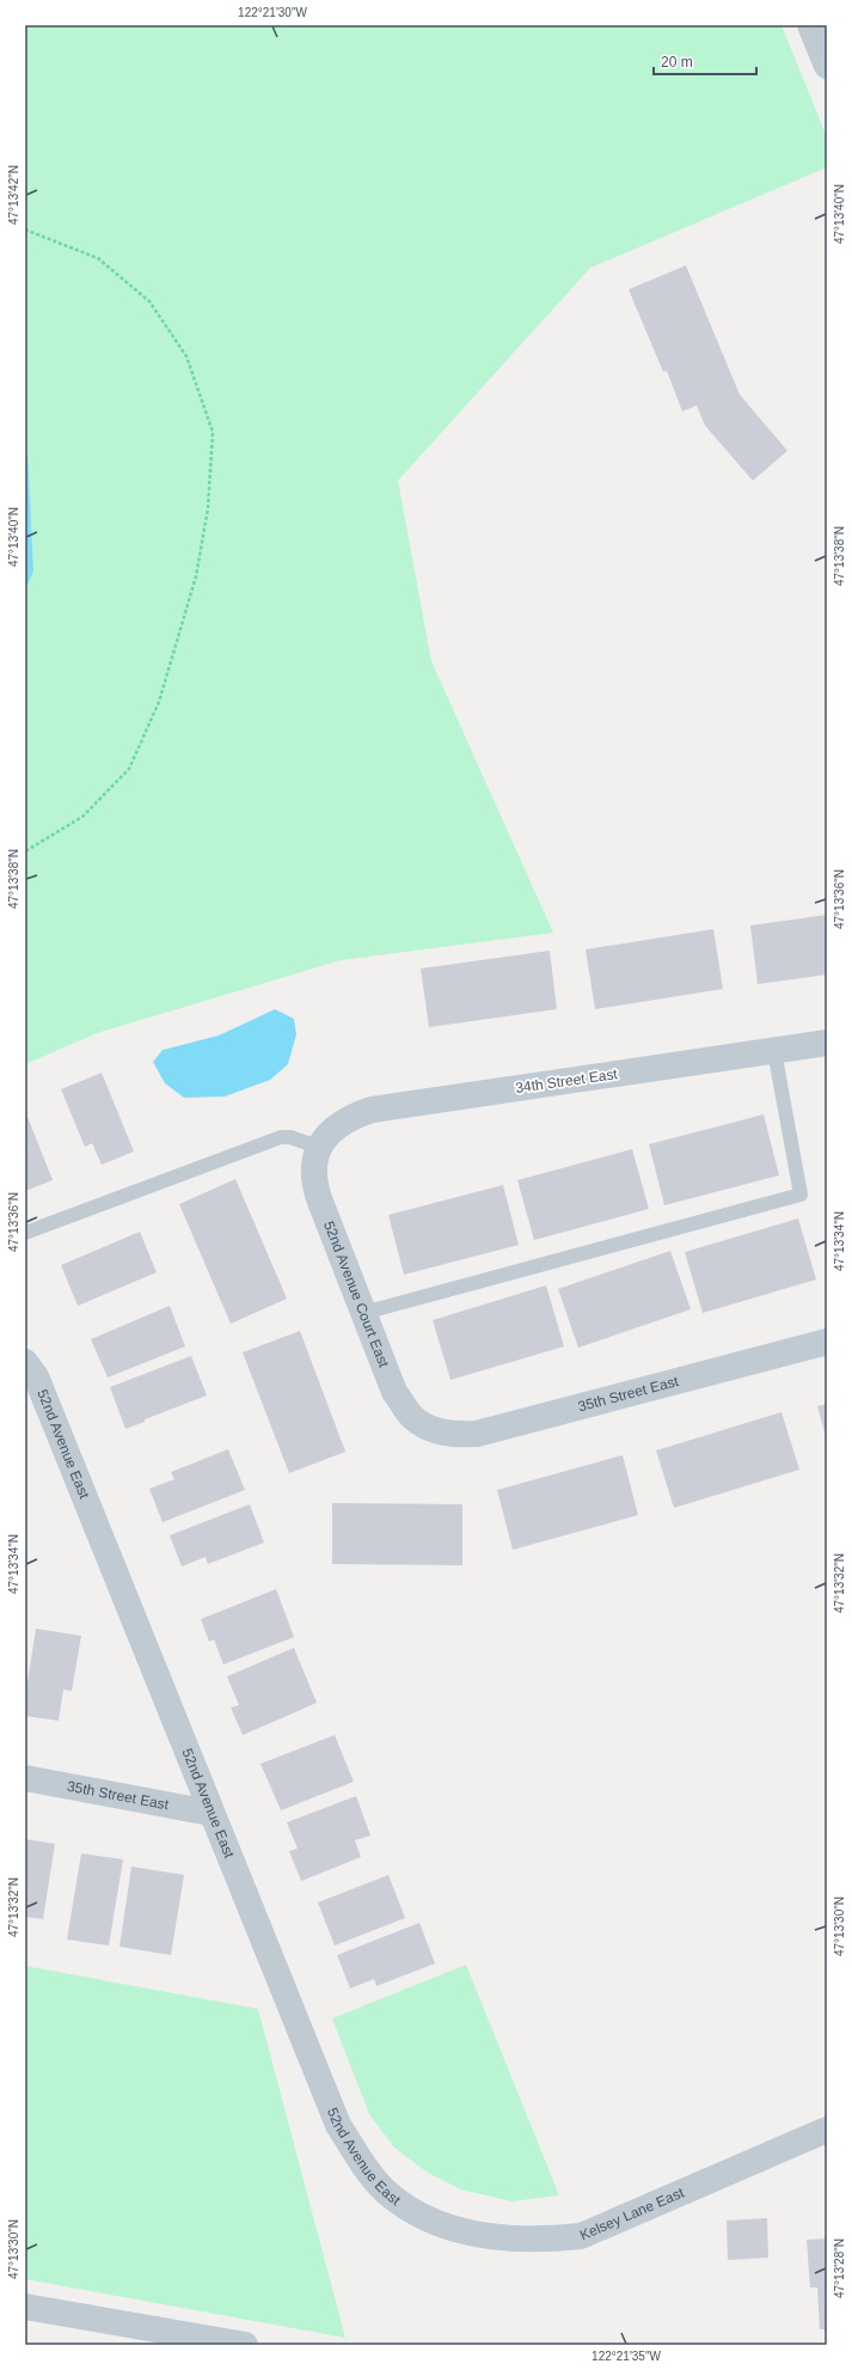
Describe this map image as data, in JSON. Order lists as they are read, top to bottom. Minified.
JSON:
{"streets":{"street":["34th Street East","52nd Avenue Court East","35th Street East","52nd Avenue East","Kelsey Lane East"]},"crossings":[["34th Street East","52nd Avenue Court East"],["52nd Avenue Court East","35th Street East"],["35th Street East","52nd Avenue East"],["52nd Avenue East","Kelsey Lane East"]],"scale_bar":"20 m","coordinates":["122°21'30\"W","47°13'42\"N","47°13'40\"N","47°13'38\"N","47°13'36\"N","47°13'34\"N","47°13'32\"N","47°13'30\"N","47°13'28\"N","122°21'35\"W"]}
